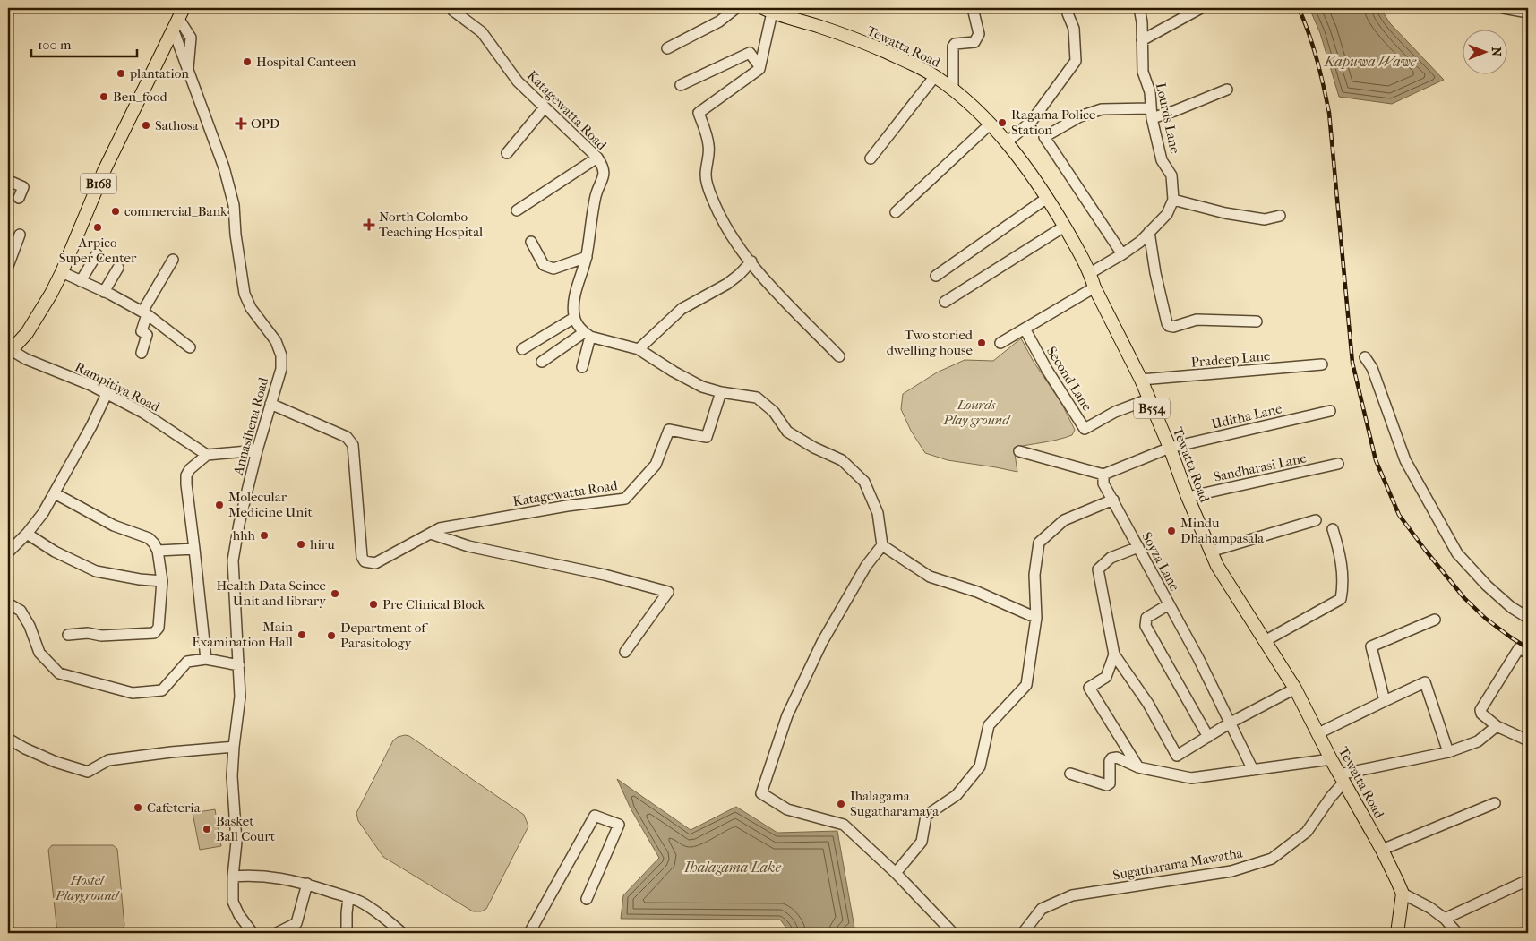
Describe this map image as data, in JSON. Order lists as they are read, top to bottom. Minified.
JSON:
{"streets":{"main road":["Tewatta Road","B168","B554"],"street":["Katagewatta Road","Lourds Lane","Pradeep Lane","Second Lane","Rampitiya Road","Uditha Lane","Annasihena Road","Sandharasi Lane","Soyza Lane","Sugatharama Mawatha"]},"crossings":[["Tewatta Road","Pradeep Lane"],["Tewatta Road","Second Lane"],["Tewatta Road","Uditha Lane"],["Tewatta Road","Sandharasi Lane"],["Tewatta Road","Sugatharama Mawatha"],["Katagewatta Road","Annasihena Road"],["B168","Rampitiya Road"],["B168","Annasihena Road"]],"water":["Kapuwa Wawe","Ihalagama Lake"],"parks":["Lourds Play ground","Hostel Playground"],"places":{"other":["Hospital Canteen","plantation","Ben_food","Ragama Police Station","Sathosa","commercial_Bank","Arpico Super Center","Two storied dwelling house","Molecular Medicine Unit","Mindu Dhahampasala","hhh","hiru","Health Data Scince Unit and library","Pre Clinical Block","Main Examination Hall","Department of Parasitology","Ihalagama Sugatharamaya","Cafeteria","Basket Ball Court"],"health":["OPD","North Colombo Teaching Hospital"]},"scale_bar":"100 m","north":"right"}
